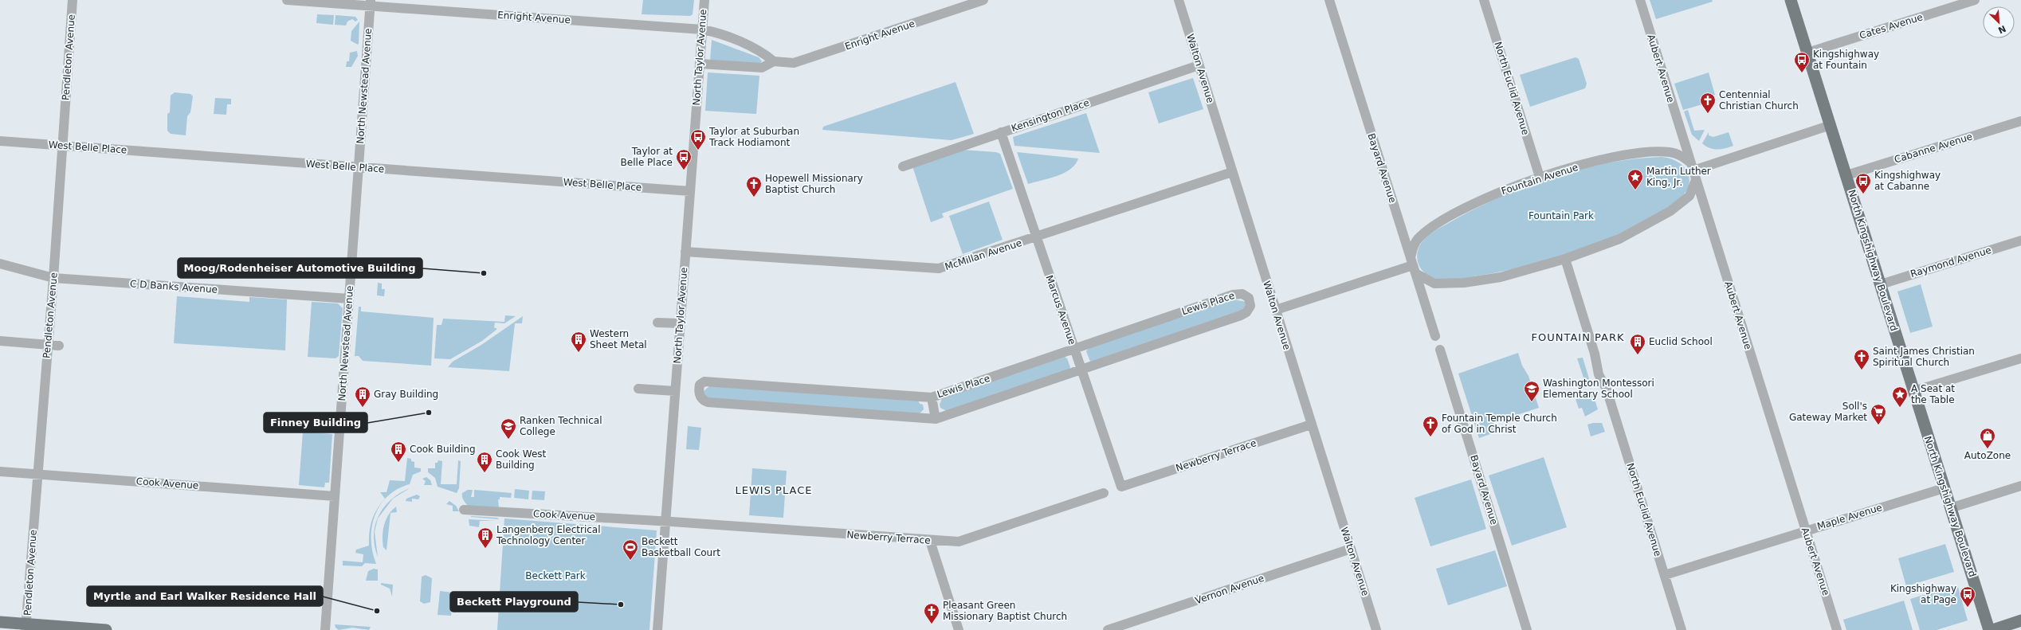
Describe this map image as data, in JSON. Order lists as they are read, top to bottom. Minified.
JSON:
{"streets":{"main road":["North Kingshighway Boulevard"],"street":["Enright Avenue","Cates Avenue","Pendleton Avenue","North Taylor Avenue","Walton Avenue","Aubert Avenue","North Newstead Avenue","North Euclid Avenue","Kensington Place","West Belle Place","Cabanne Avenue","Bayard Avenue","Fountain Avenue","McMillan Avenue","Raymond Avenue","C D Banks Avenue","Lewis Place","Marcus Avenue","Newberry Terrace","Cook Avenue","Maple Avenue","Vernon Avenue"]},"crossings":[["Enright Avenue","North Taylor Avenue"],["Enright Avenue","North Newstead Avenue"],["Cates Avenue","North Kingshighway Boulevard"],["Pendleton Avenue","West Belle Place"],["Pendleton Avenue","C D Banks Avenue"],["Pendleton Avenue","Cook Avenue"],["North Taylor Avenue","West Belle Place"],["North Taylor Avenue","McMillan Avenue"],["North Taylor Avenue","Newberry Terrace"],["North Taylor Avenue","Cook Avenue"],["Walton Avenue","Kensington Place"],["Walton Avenue","McMillan Avenue"],["Walton Avenue","Newberry Terrace"],["Walton Avenue","Vernon Avenue"],["Aubert Avenue","Fountain Avenue"],["Aubert Avenue","Maple Avenue"],["North Newstead Avenue","West Belle Place"],["North Newstead Avenue","C D Banks Avenue"],["North Newstead Avenue","Cook Avenue"],["North Euclid Avenue","Fountain Avenue"],["North Euclid Avenue","Maple Avenue"],["Kensington Place","Marcus Avenue"],["Cabanne Avenue","North Kingshighway Boulevard"],["Bayard Avenue","Fountain Avenue"],["McMillan Avenue","Marcus Avenue"],["North Kingshighway Boulevard","Raymond Avenue"],["North Kingshighway Boulevard","Maple Avenue"],["Lewis Place","Marcus Avenue"],["Marcus Avenue","Newberry Terrace"],["Newberry Terrace","Cook Avenue"]],"districts":["FOUNTAIN PARK","LEWIS PLACE"],"parks":["Fountain Park","Beckett Park"],"places":{"bus stop":["Kingshighway at Fountain","Taylor at Suburban Track Hodiamont","Taylor at Belle Place","Kingshighway at Cabanne","Kingshighway at Page"],"church":["Centennial Christian Church","Hopewell Missionary Baptist Church","Saint James Christian Spiritual Church","Fountain Temple Church of God in Christ","Pleasant Green Missionary Baptist Church"],"place":["Martin Luther King, Jr.","A Seat at the Table"],"other":["Moog/Rodenheiser Automotive Building","Finney Building","Beckett Playground","Myrtle and Earl Walker Residence Hall"],"building":["Western Sheet Metal","Euclid School","Gray Building","Cook Building","Cook West Building","Langenberg Electrical Technology Center"],"school or university":["Washington Montessori Elementary School","Ranken Technical College"],"supermarket":["Soll's Gateway Market"],"shop":["AutoZone"],"sports":["Beckett Basketball Court"]},"north":"bottom right"}
